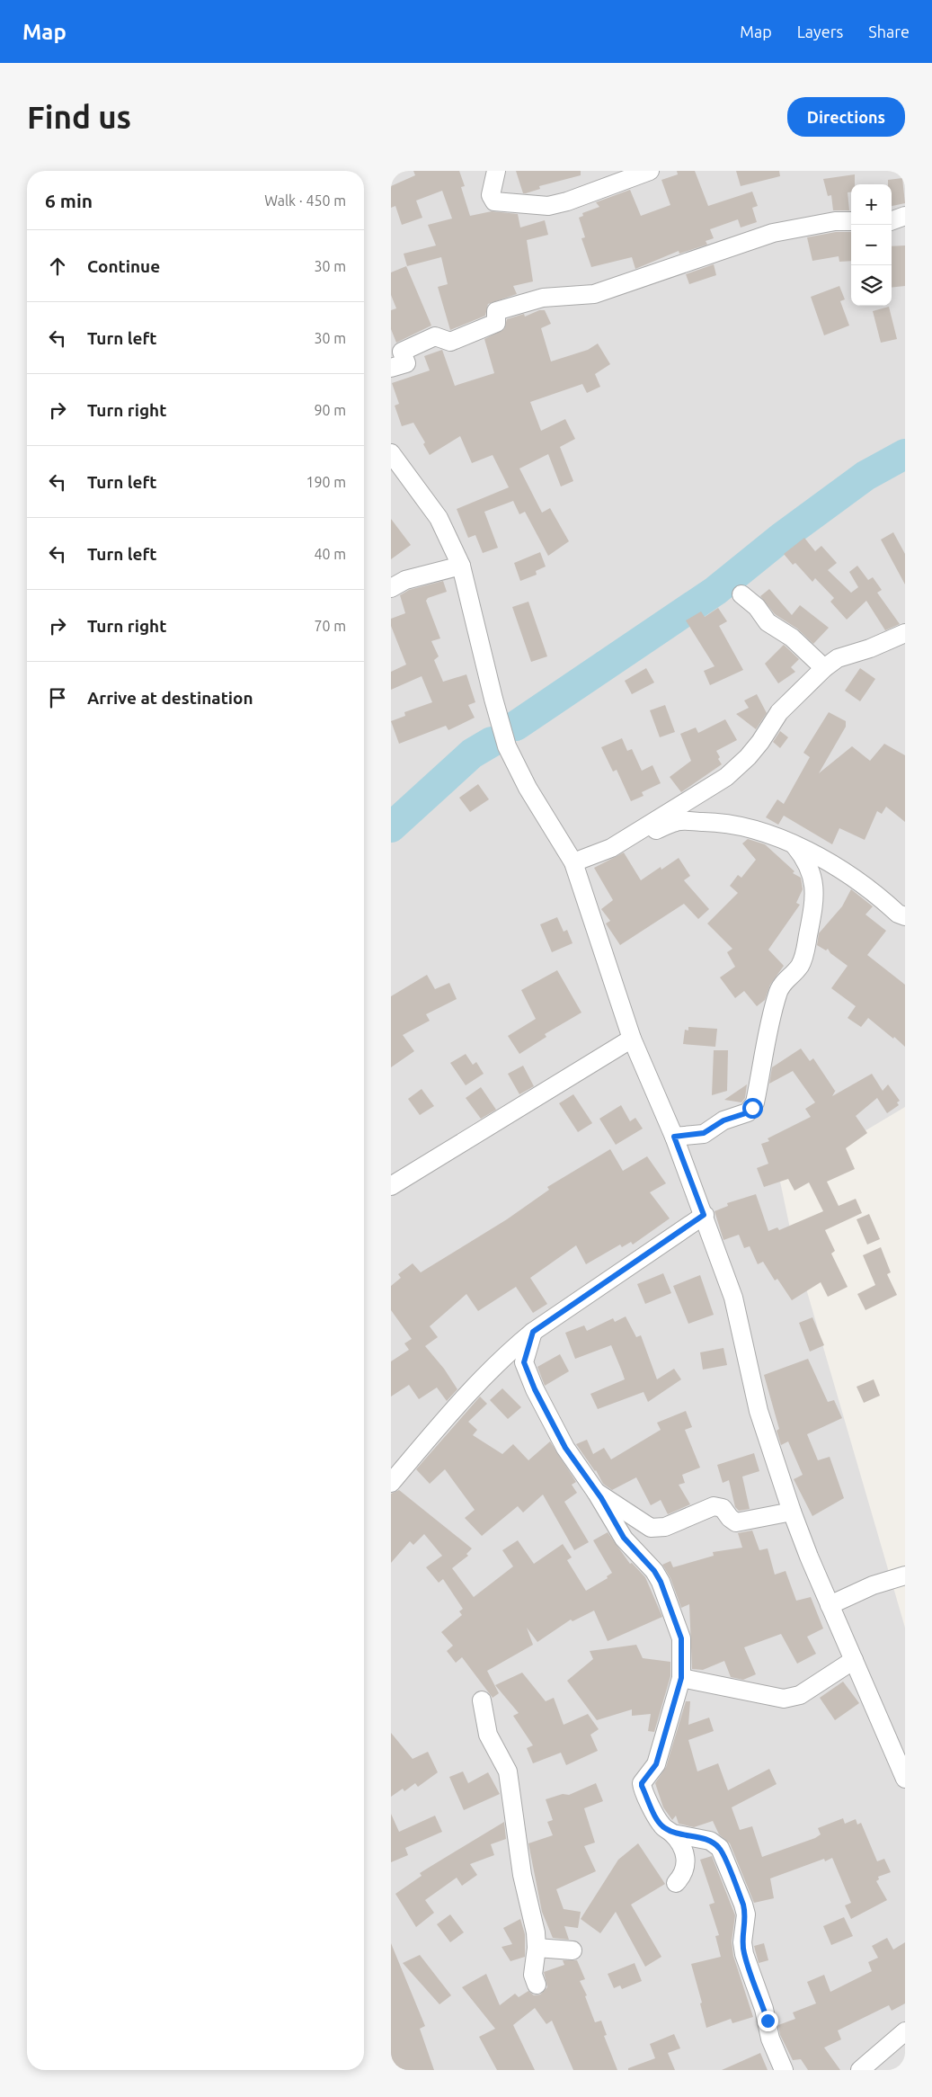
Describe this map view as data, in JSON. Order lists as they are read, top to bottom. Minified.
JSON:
{"page":{"header":"Map","nav":["Map","Layers","Share"],"buttons":"Directions","title":"Find us","heading":["6 min","Walk · 450 m"],"map_buttons":["+","−"],"list":[["Continue","30 m"],["Turn left","30 m"],["Turn right","90 m"],["Turn left","190 m"],["Turn left","40 m"],["Turn right","70 m"],"Arrive at destination"]}}
